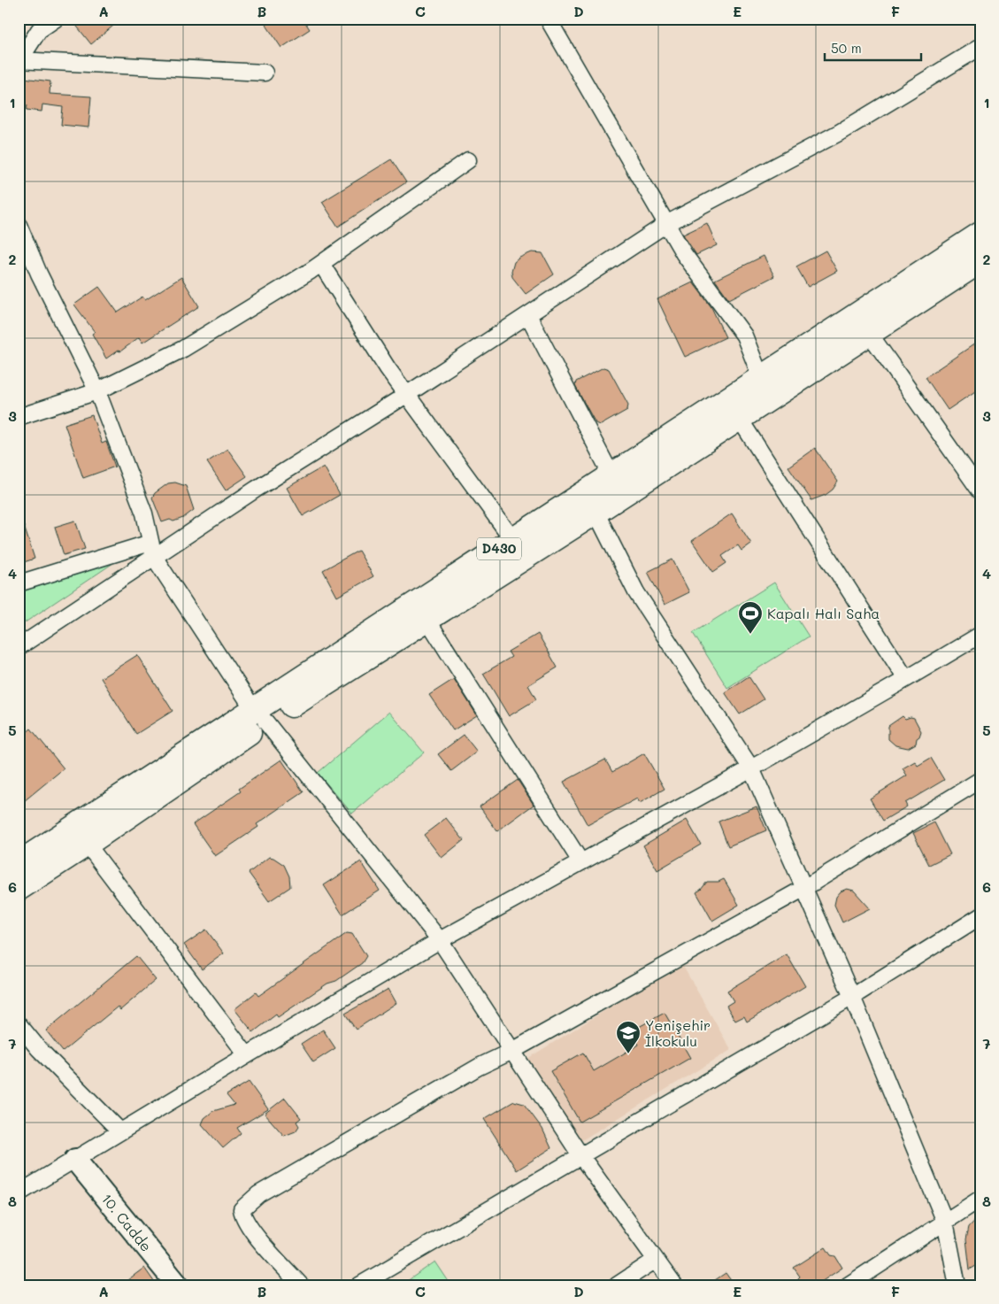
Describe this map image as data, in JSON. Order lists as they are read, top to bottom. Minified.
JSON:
{"streets":{"highway":["D430"],"street":["10. Cadde"]},"places":{"sports":["Kapalı Halı Saha"],"school or university":["Yenişehir İlkokulu"]},"scale_bar":"50 m","grid":{"columns":["A","B","C","D","E","F"],"rows":["1","2","3","4","5","6","7","8"]}}
